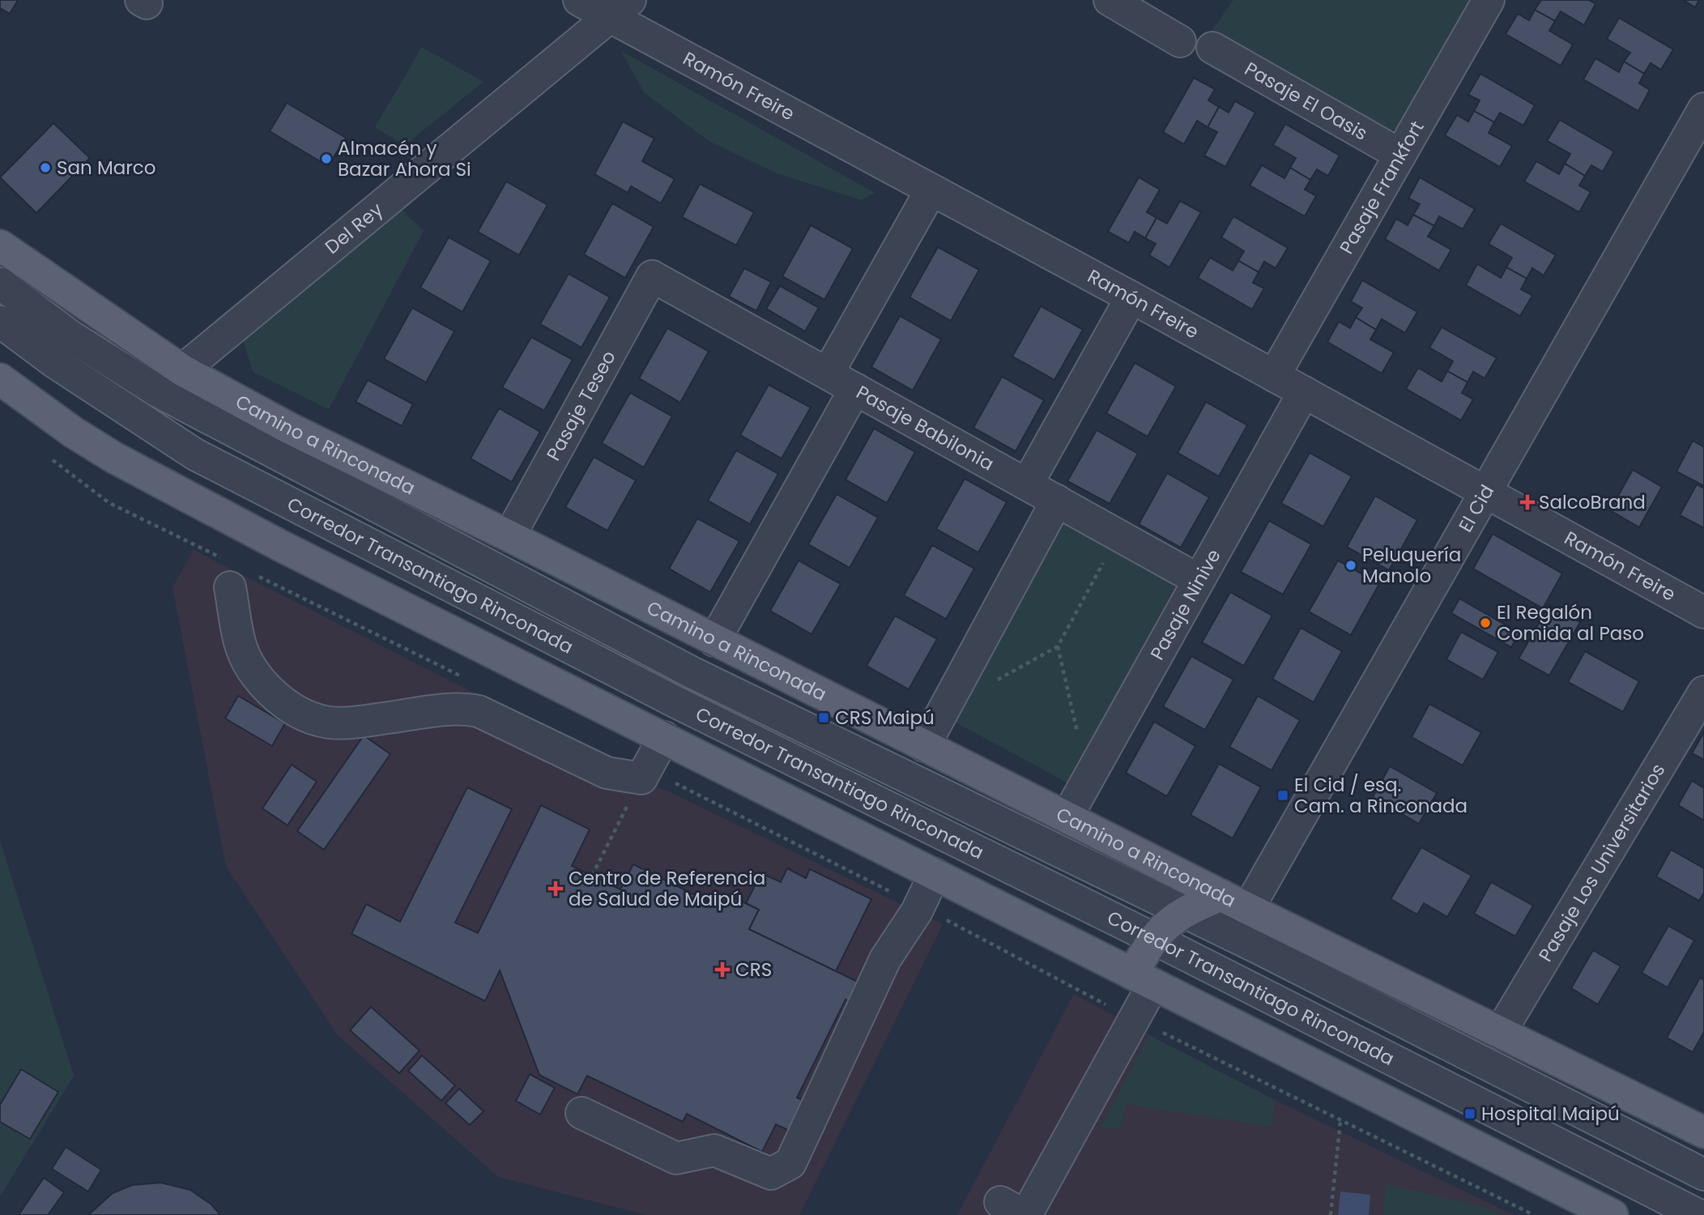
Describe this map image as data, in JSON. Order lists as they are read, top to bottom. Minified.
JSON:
{"streets":{"main road":["Camino a Rinconada"],"street":["Ramón Freire","Pasaje El Oasis","Pasaje Frankfort","Del Rey","Pasaje Teseo","Pasaje Babilonia","El Cid","Corredor Transantiago Rinconada","Pasaje Ninive","Pasaje Los Universitarios"]},"crossings":[["Ramón Freire","Pasaje Frankfort"],["Ramón Freire","Del Rey"],["Ramón Freire","El Cid"],["Ramón Freire","Pasaje Ninive"],["Pasaje El Oasis","Pasaje Frankfort"],["Del Rey","Camino a Rinconada"],["Pasaje Teseo","Pasaje Babilonia"],["Pasaje Teseo","Camino a Rinconada"],["Pasaje Babilonia","Pasaje Ninive"],["Camino a Rinconada","El Cid"],["Camino a Rinconada","Corredor Transantiago Rinconada"],["Camino a Rinconada","Pasaje Ninive"],["Camino a Rinconada","Pasaje Los Universitarios"]],"places":{"other":["Almacén y Bazar Ahora Si","San Marco","Peluquería Manolo","El Regalón Comida al Paso"],"health":["SalcoBrand","Centro de Referencia de Salud de Maipú","CRS"],"transit":["CRS Maipú","El Cid / esq. Cam. a Rinconada","Hospital Maipú"]}}
